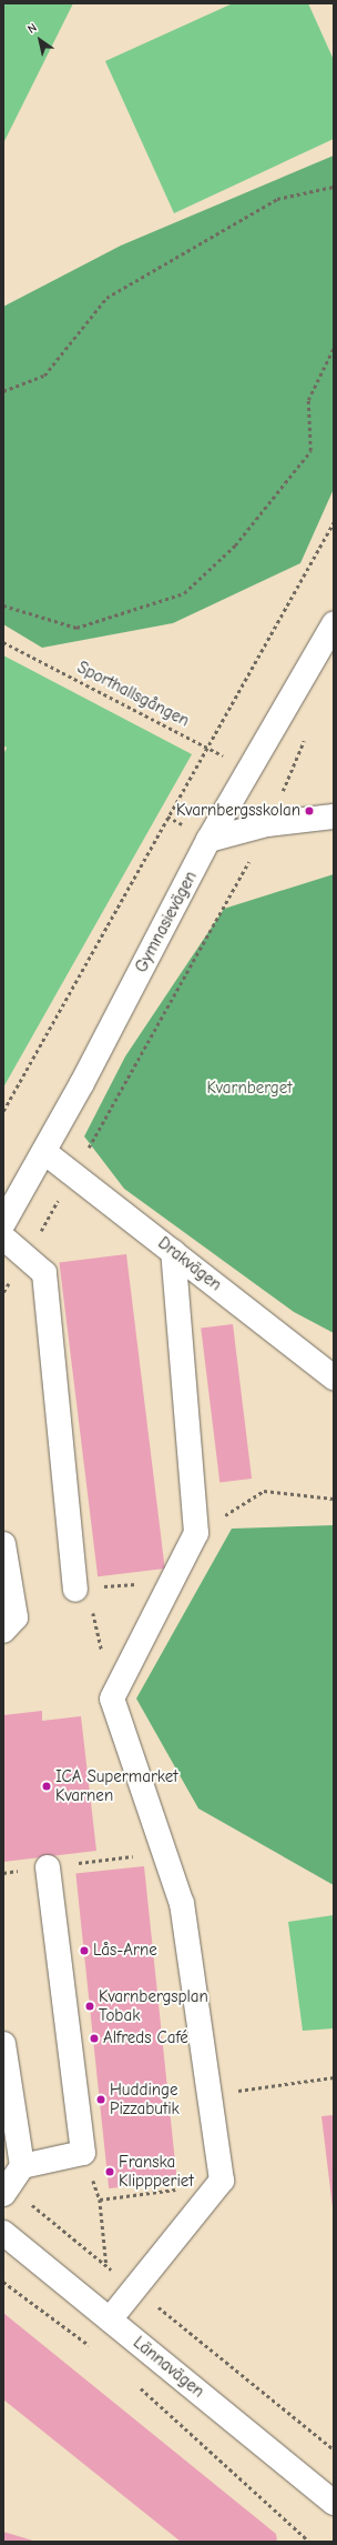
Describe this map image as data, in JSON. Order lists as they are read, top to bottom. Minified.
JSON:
{"streets":{"street":["Gymnasievägen","Drakvägen","Lännavägen"],"path":["Sporthallsgången"]},"crossings":[["Sporthallsgången","Gymnasievägen"],["Gymnasievägen","Drakvägen"]],"parks":["Kvarnberget"],"places":["Kvarnbergsskolan","ICA Supermarket Kvarnen","Lås-Arne","Kvarnbergsplan Tobak","Alfreds Café","Huddinge Pizzabutik","Franska Klippperiet"],"north":"top left"}
